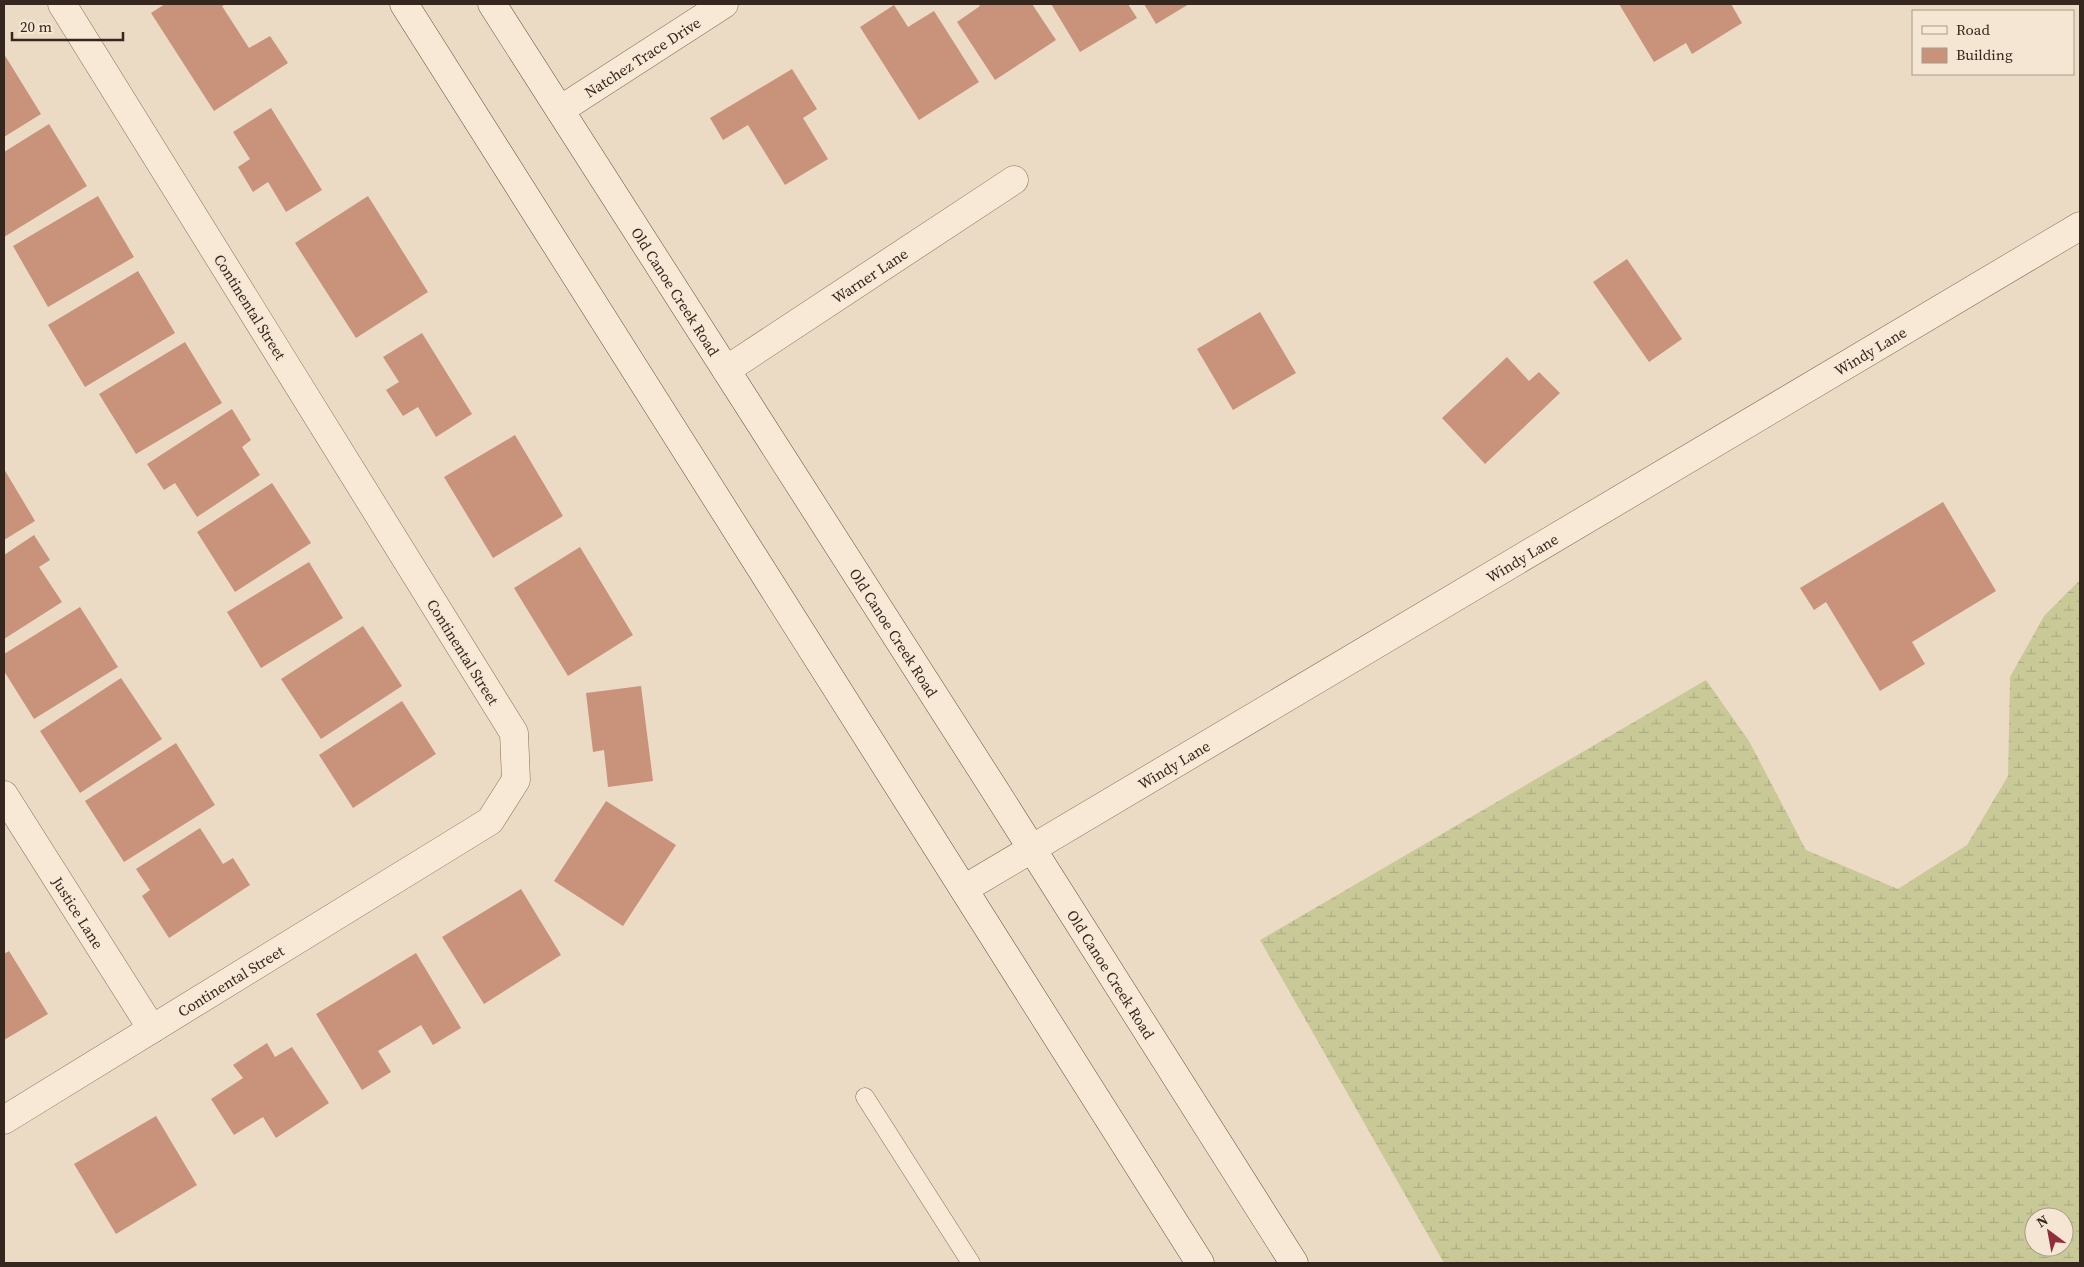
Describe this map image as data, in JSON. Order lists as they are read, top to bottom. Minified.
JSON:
{"streets":{"street":["Natchez Trace Drive","Warner Lane","Old Canoe Creek Road","Continental Street","Windy Lane","Justice Lane"]},"crossings":[["Natchez Trace Drive","Old Canoe Creek Road"],["Warner Lane","Old Canoe Creek Road"],["Old Canoe Creek Road","Windy Lane"],["Continental Street","Justice Lane"]],"legend":["Road","Building"],"scale_bar":"20 m","north":"top left"}
